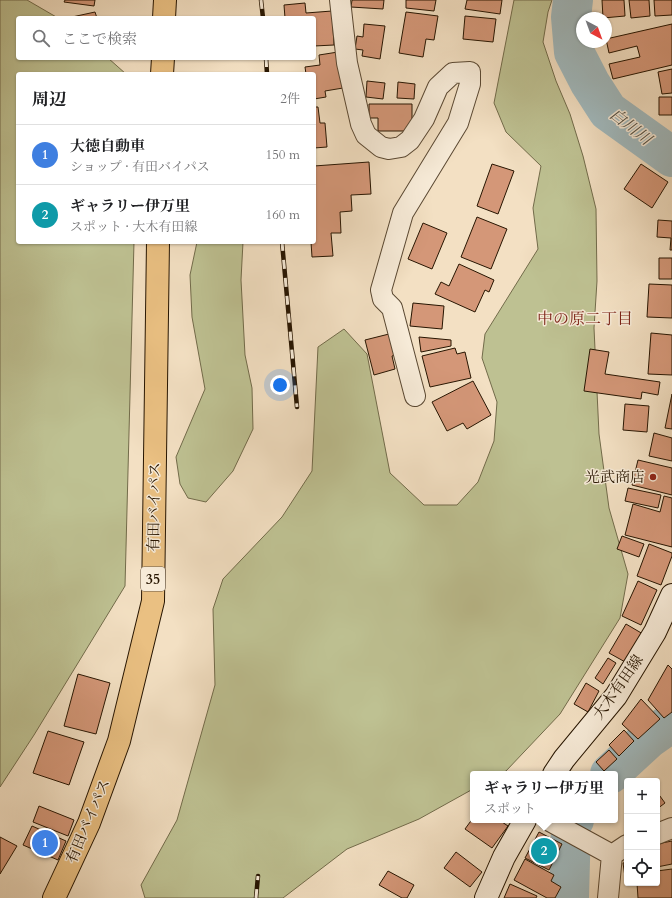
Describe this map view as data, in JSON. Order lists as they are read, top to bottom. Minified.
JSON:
{"streets":{"highway":["有田バイパス","35"],"main road":["大木有田線"]},"districts":["中の原二丁目"],"water":["白川川"],"places":["光武商店"],"north":"bottom right","page":{"search":"ここで検索","heading":["周辺","2件"],"list":[{"mark":"1","name":"大徳自動車","note":"ショップ · 有田バイパス","value":"150 m"},{"mark":"2","name":"ギャラリー伊万里","note":"スポット · 大木有田線","value":"160 m"}],"popup":["ギャラリー伊万里","スポット"],"map_buttons":["+","−"],"pins":["1","2"]}}
